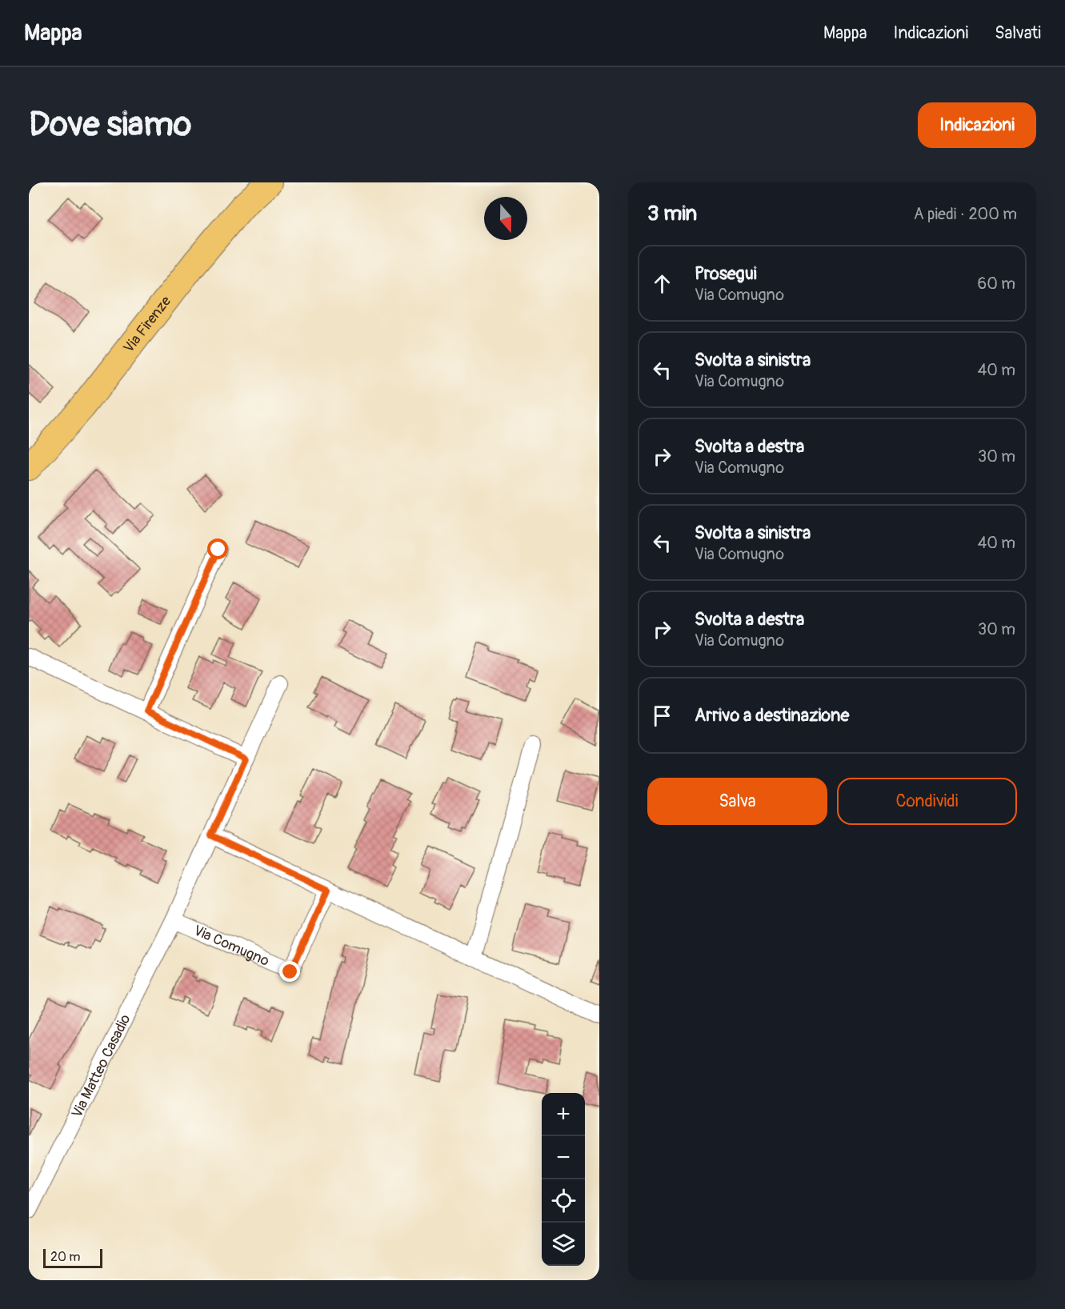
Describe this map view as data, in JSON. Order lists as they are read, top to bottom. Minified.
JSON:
{"streets":{"main road":["Via Firenze"],"street":["Via Comugno","Via Matteo Casadio"]},"crossings":[["Via Comugno","Via Matteo Casadio"]],"scale_bar":"20 m","north":"bottom","page":{"header":"Mappa","nav":["Mappa","Indicazioni","Salvati"],"buttons":["Indicazioni",["Salva","Condividi"]],"title":"Dove siamo","heading":["3 min","A piedi · 200 m"],"list":[["Prosegui","Via Comugno","60 m"],["Svolta a sinistra","Via Comugno","40 m"],["Svolta a destra","Via Comugno","30 m"],["Svolta a sinistra","Via Comugno","40 m"],["Svolta a destra","Via Comugno","30 m"],"Arrivo a destinazione"],"map_buttons":["+","−"],"scale":"20 m"}}
